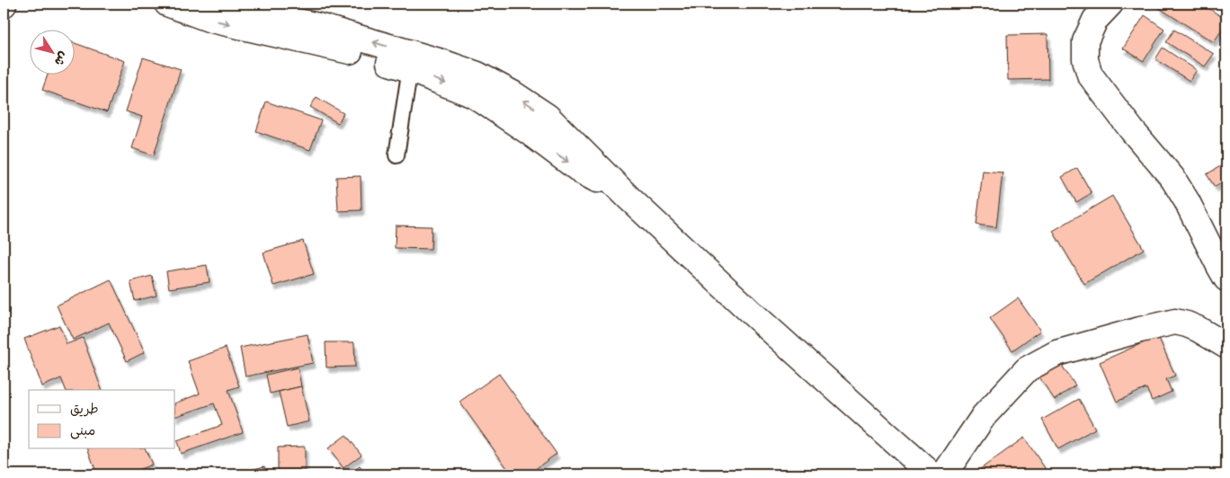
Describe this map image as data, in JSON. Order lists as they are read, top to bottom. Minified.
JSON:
{"legend":["طريق","مبنى"],"north":"bottom right"}
